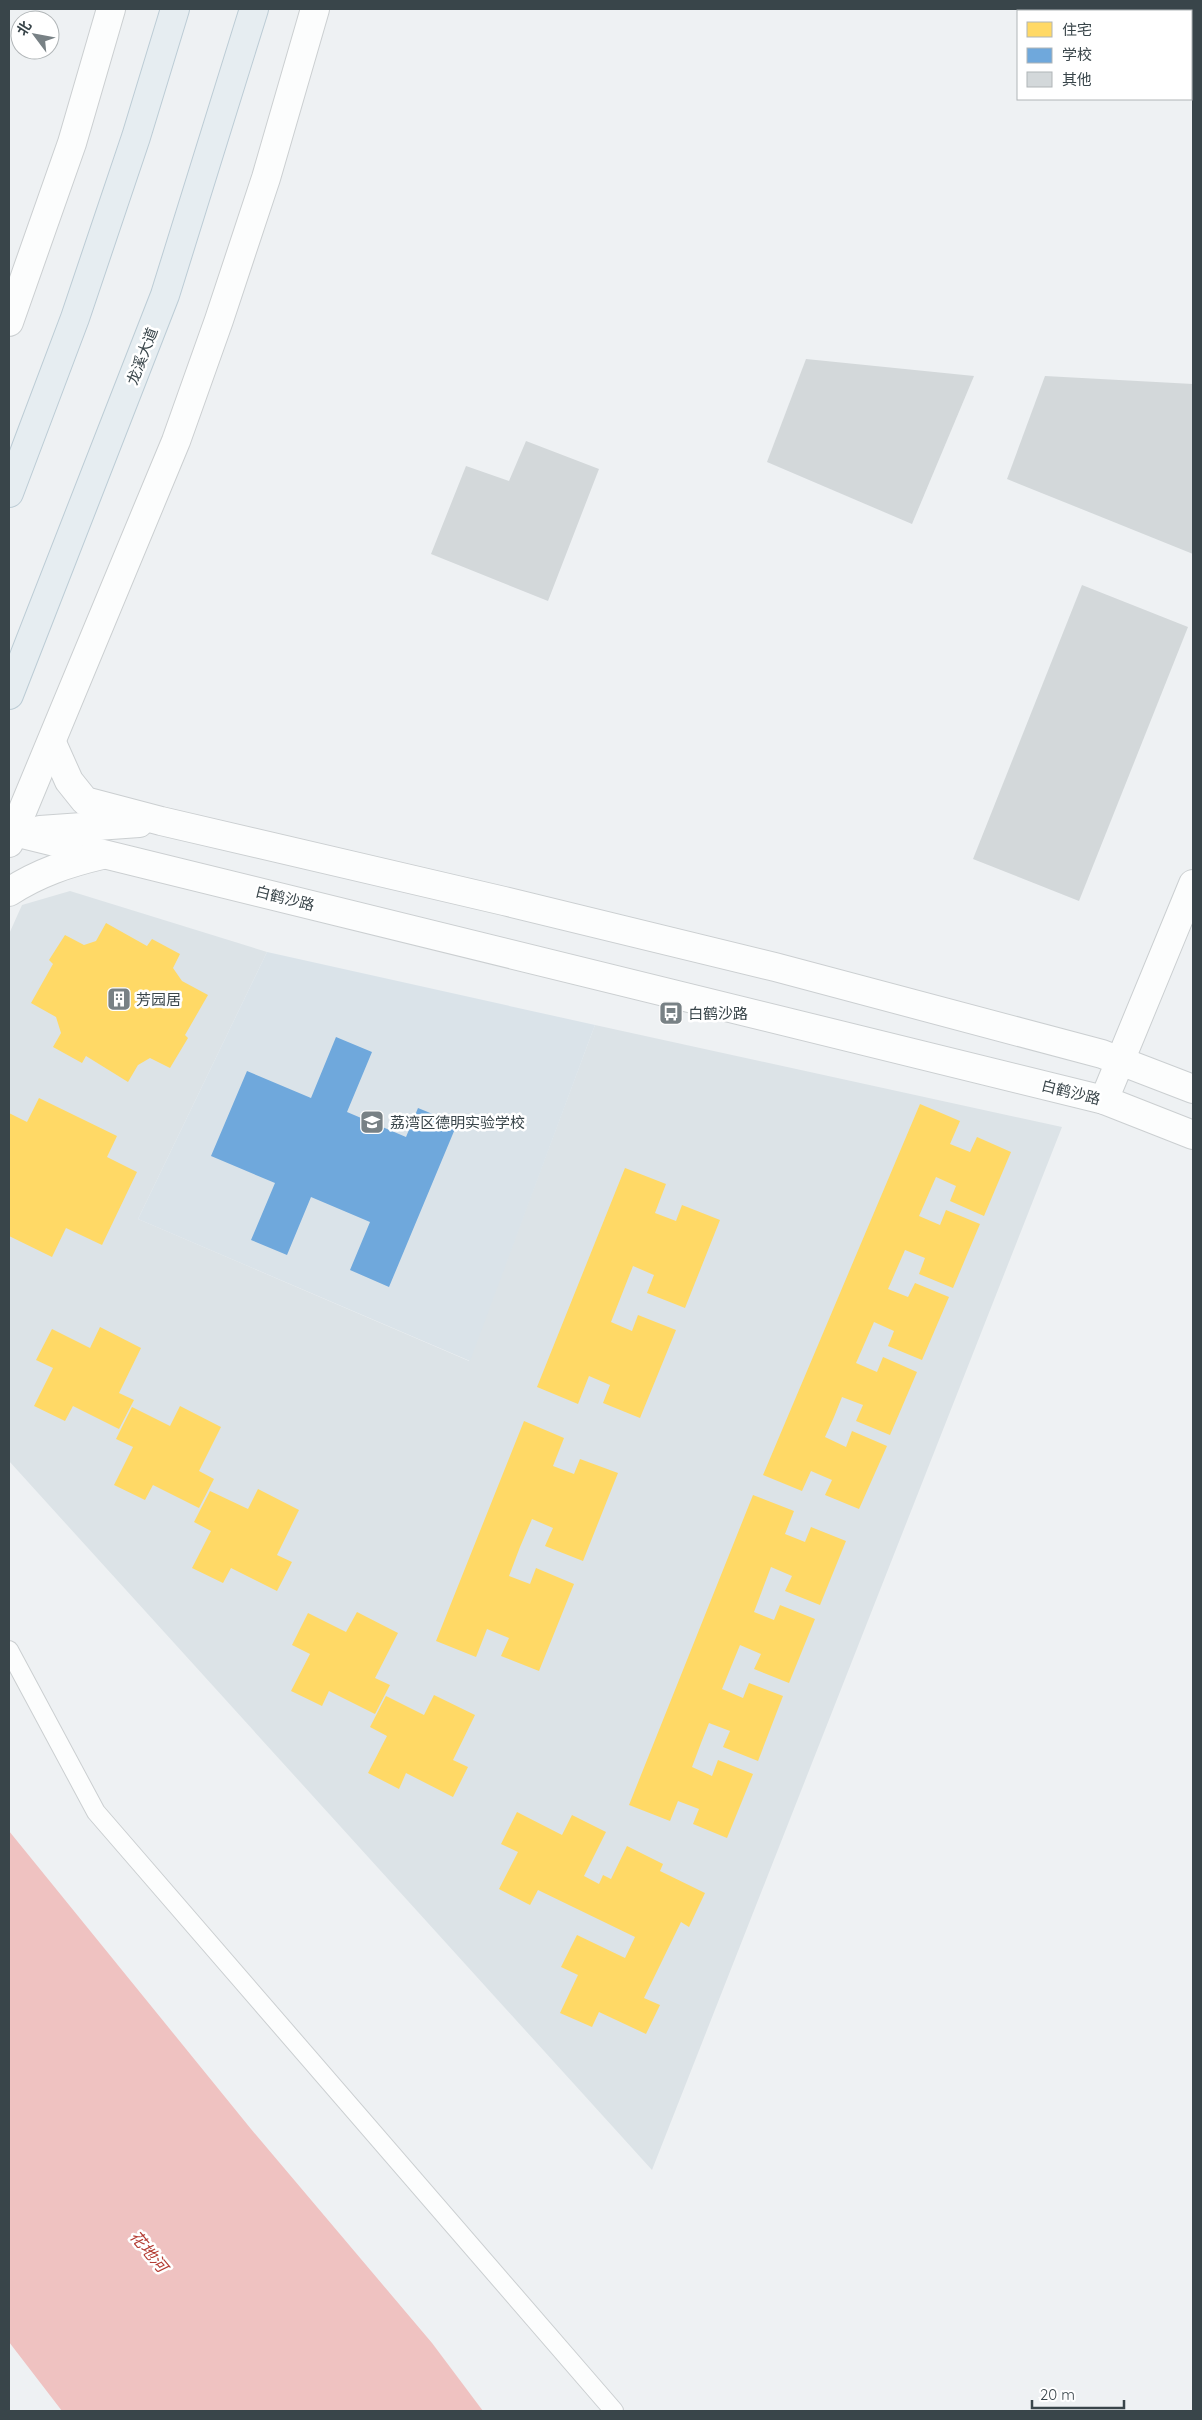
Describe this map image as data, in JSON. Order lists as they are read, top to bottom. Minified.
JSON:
{"streets":{"main road":["龙溪大道"],"street":["白鹤沙路"]},"water":["花地河"],"places":{"building":["芳园居"],"bus stop":["白鹤沙路"],"school or university":["荔湾区德明实验学校"]},"legend":["住宅","学校","其他"],"scale_bar":"20 m","north":"top left"}
